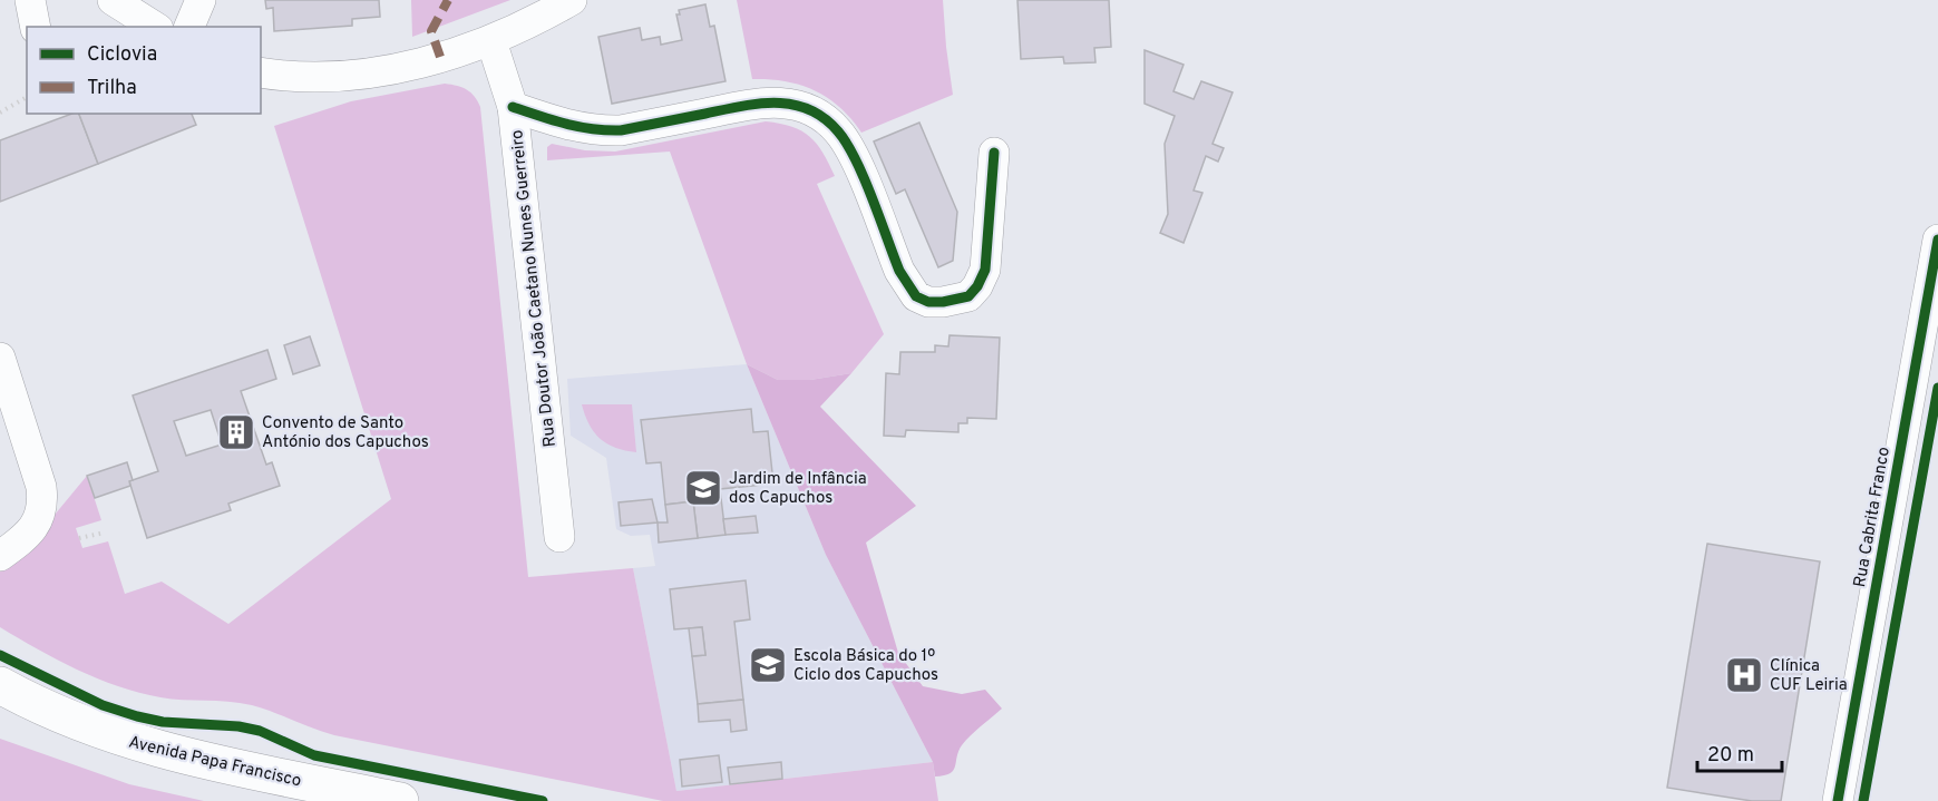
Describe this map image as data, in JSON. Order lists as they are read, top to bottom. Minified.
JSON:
{"streets":{"main road":["Avenida Papa Francisco"],"street":["Rua Doutor João Caetano Nunes Guerreiro","Rua Cabrita Franco"]},"places":{"building":["Convento de Santo António dos Capuchos"],"school or university":["Jardim de Infância dos Capuchos","Escola Básica do 1º Ciclo dos Capuchos"],"hospital":["Clínica CUF Leiria"]},"legend":["Ciclovia","Trilha"],"scale_bar":"20 m"}
